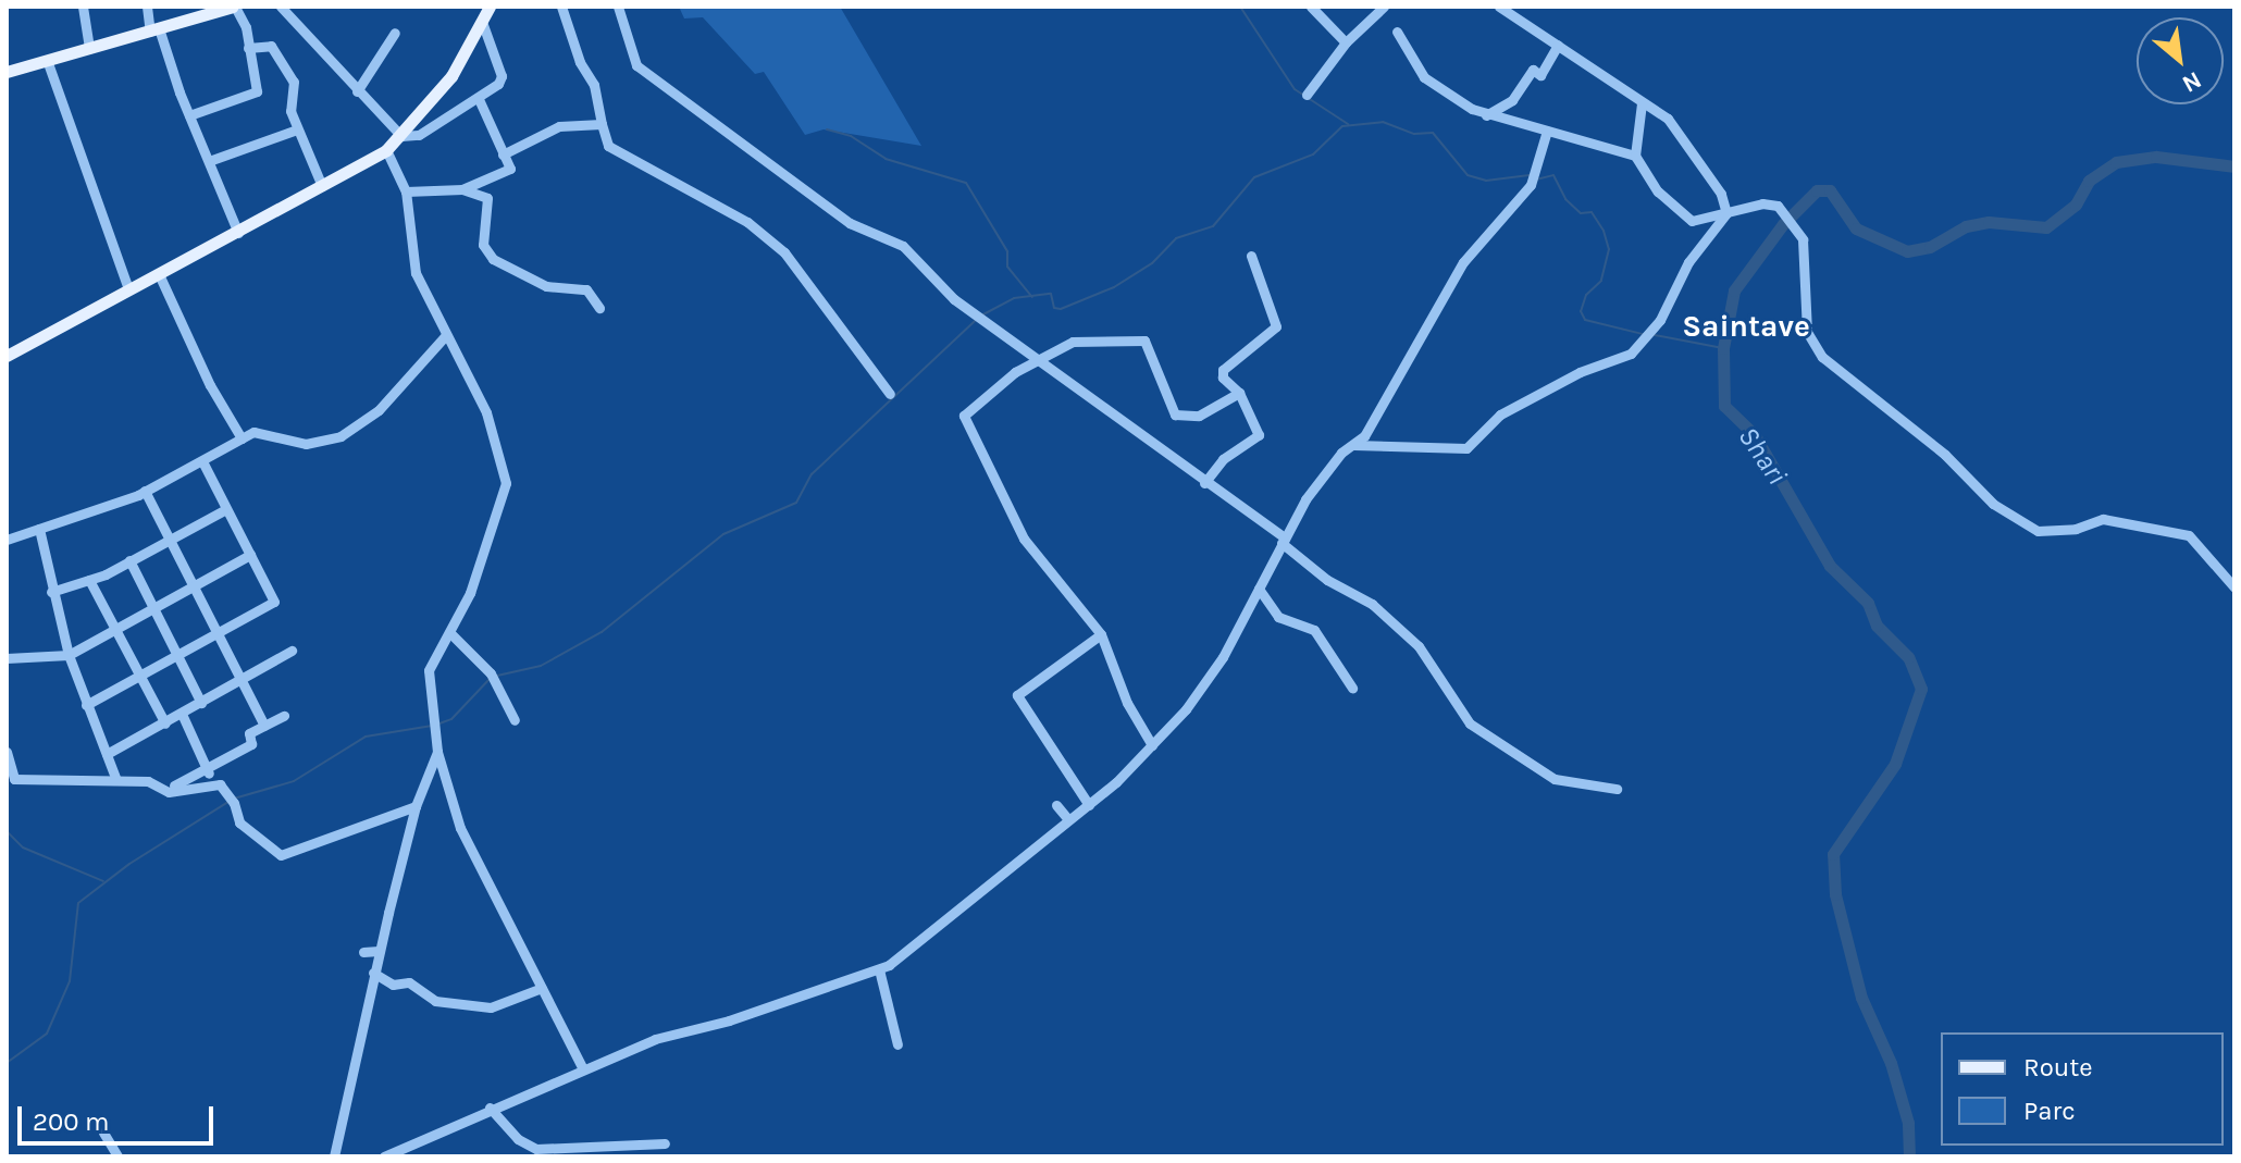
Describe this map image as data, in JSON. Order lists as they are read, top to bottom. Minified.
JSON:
{"districts":["Saintave"],"water":["Shari"],"legend":["Route","Parc"],"scale_bar":"200 m","north":"bottom right"}
